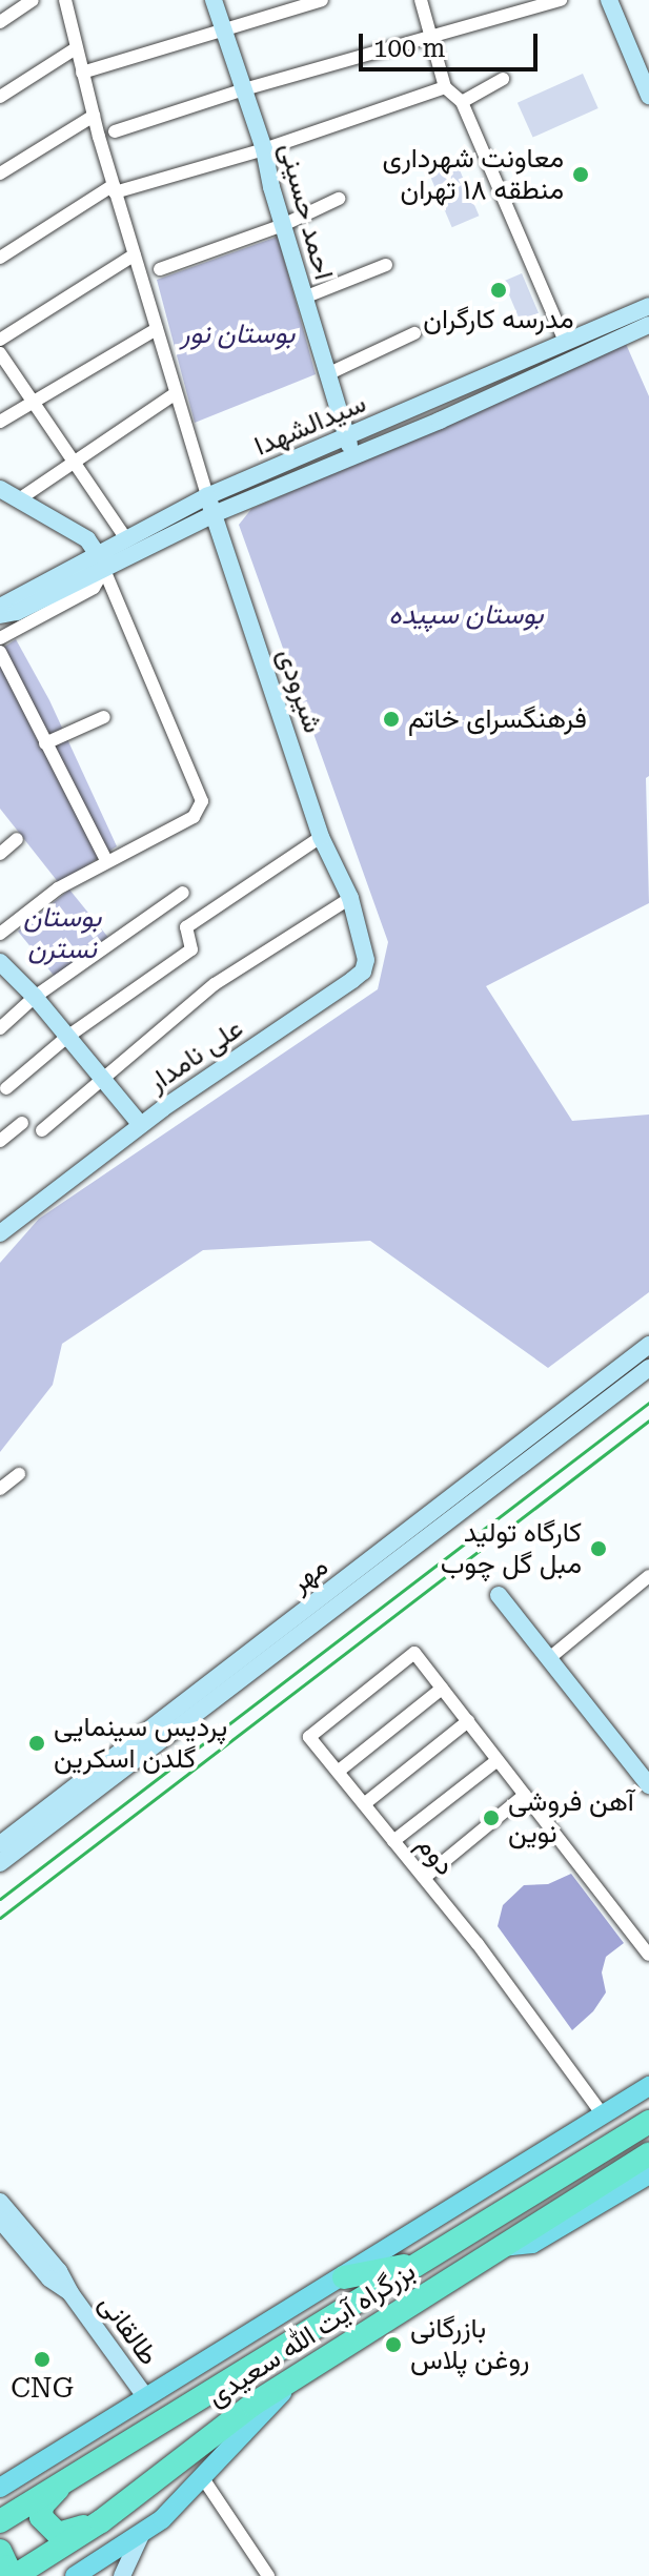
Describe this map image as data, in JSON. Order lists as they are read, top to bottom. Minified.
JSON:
{"streets":{"highway":["بزرگراه آیت الله سعیدی"],"street":["احمد حسینی","سیدالشهدا","شیرودی","علی نامدار","مهر","دوم","طالقانی"]},"crossings":[["احمد حسینی","سیدالشهدا"],["سیدالشهدا","شیرودی"],["شیرودی","علی نامدار"]],"parks":["بوستان نور","بوستان سپیده","بوستان نسترن"],"places":["معاونت شهرداری منطقه ۱۸ تهران","مدرسه کارگران","فرهنگسرای خاتم","کارگاه تولید مبل گل چوب","پردیس سینمایی گلدن اسکرین","آهن فروشی نوین","بازرگانی روغن پلاس","CNG"],"scale_bar":"100 m"}
